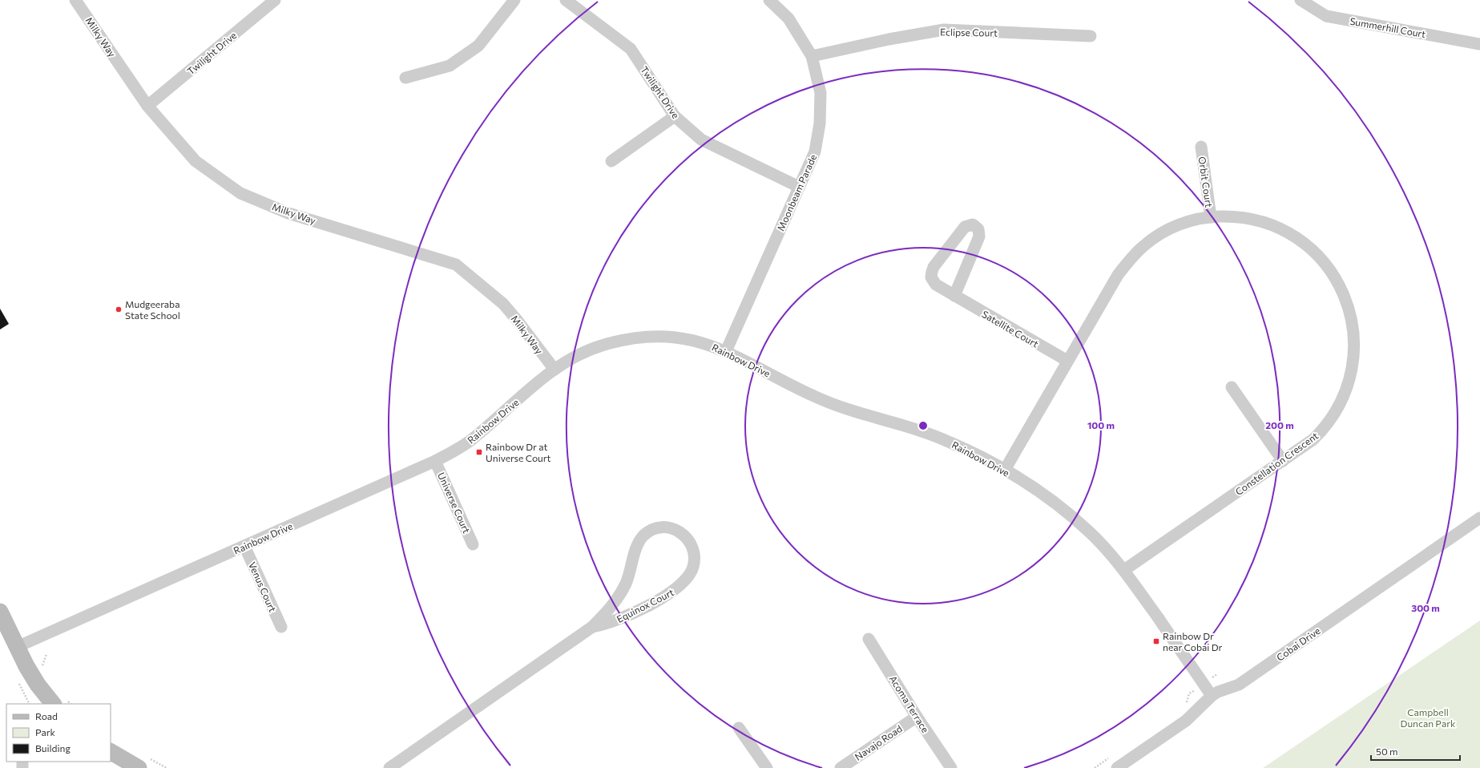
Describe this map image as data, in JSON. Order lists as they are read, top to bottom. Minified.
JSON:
{"streets":{"street":["Summerhill Court","Eclipse Court","Milky Way","Twilight Drive","Orbit Court","Moonbeam Parade","Satellite Court","Rainbow Drive","Constellation Crescent","Universe Court","Venus Court","Equinox Court","Cobai Drive","Acoma Terrace","Navajo Road"]},"crossings":[["Eclipse Court","Moonbeam Parade"],["Milky Way","Twilight Drive"],["Milky Way","Rainbow Drive"],["Twilight Drive","Moonbeam Parade"],["Orbit Court","Constellation Crescent"],["Moonbeam Parade","Rainbow Drive"],["Satellite Court","Constellation Crescent"],["Rainbow Drive","Constellation Crescent"],["Rainbow Drive","Universe Court"],["Rainbow Drive","Venus Court"],["Rainbow Drive","Cobai Drive"],["Acoma Terrace","Navajo Road"]],"parks":["Campbell Duncan Park"],"places":{"other":["Mudgeeraba State School"],"transit":["Rainbow Dr at Universe Court","Rainbow Dr near Cobai Dr"]},"legend":["Road","Park","Building"],"scale_bar":"50 m","rings":["100 m","200 m","300 m"]}
